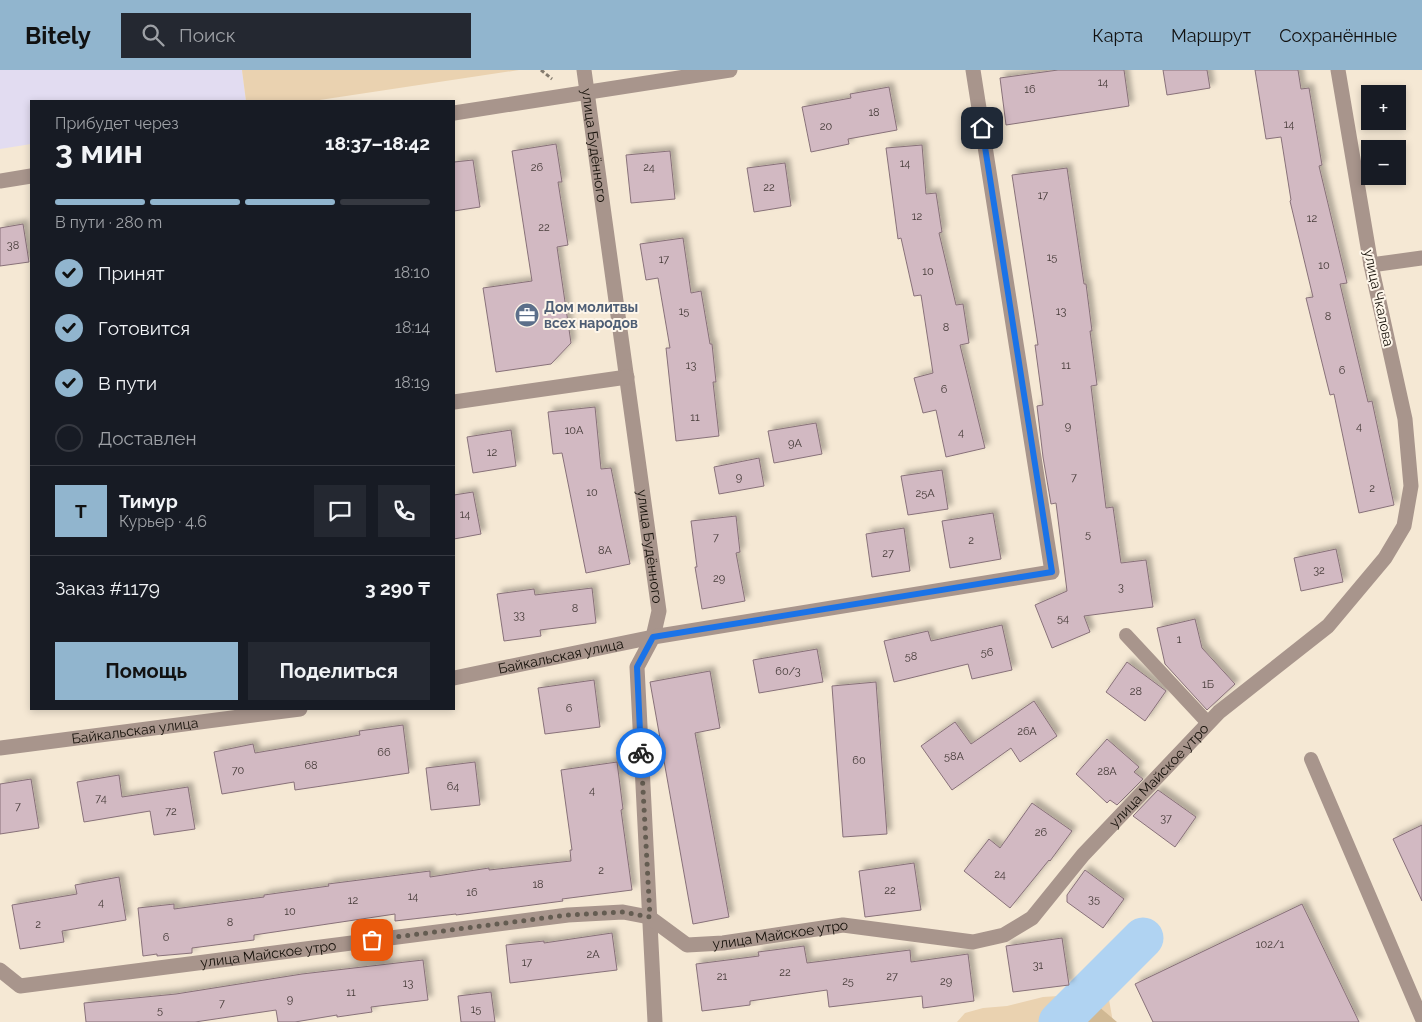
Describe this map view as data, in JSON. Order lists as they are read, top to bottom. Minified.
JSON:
{"streets":{"street":["улица Будённого","улица Чкалова","Байкальская улица","улица Майское утро"]},"crossings":[["улица Будённого","Байкальская улица"],["улица Будённого","улица Майское утро"],["улица Чкалова","улица Майское утро"]],"places":{"office":["Дом молитвы всех народов"]},"house_numbers":["14","16","18","14","20","14","26","24","22","17","12","12","22","38","15","17","10","10","15","13","8","8","13","11","6","6","11","9","4","10А","4","9А","12","9","7","2","10","25А","14","5","7","2","8А","27","32","29","3","8","33","54","1","56","58","60/3","1Б","28","6","26А","66","58А","60","68","70","28А","64","4","74","7","72","37","26","2","24","18","22","16","14","35","12","4","10","8","2","6","102/1","2А","17","31","22","21","27","25","29","13","11","9","7","15","5"],"page":{"header":"Bitely","search":"Поиск","nav":["Карта","Маршрут","Сохранённые"],"map_buttons":["+","−"],"heading":["3 мин","Прибудет через","18:37–18:42"],"panel":["Тимур","Курьер · 4.6","Заказ #1179","3 290 ₸"],"bar":"В пути · 280 m","list":[["Принят","18:10"],["Готовится","18:14"],["В пути","18:19"],"Доставлен"],"round":"Т","buttons":["Помощь","Поделиться"]}}
